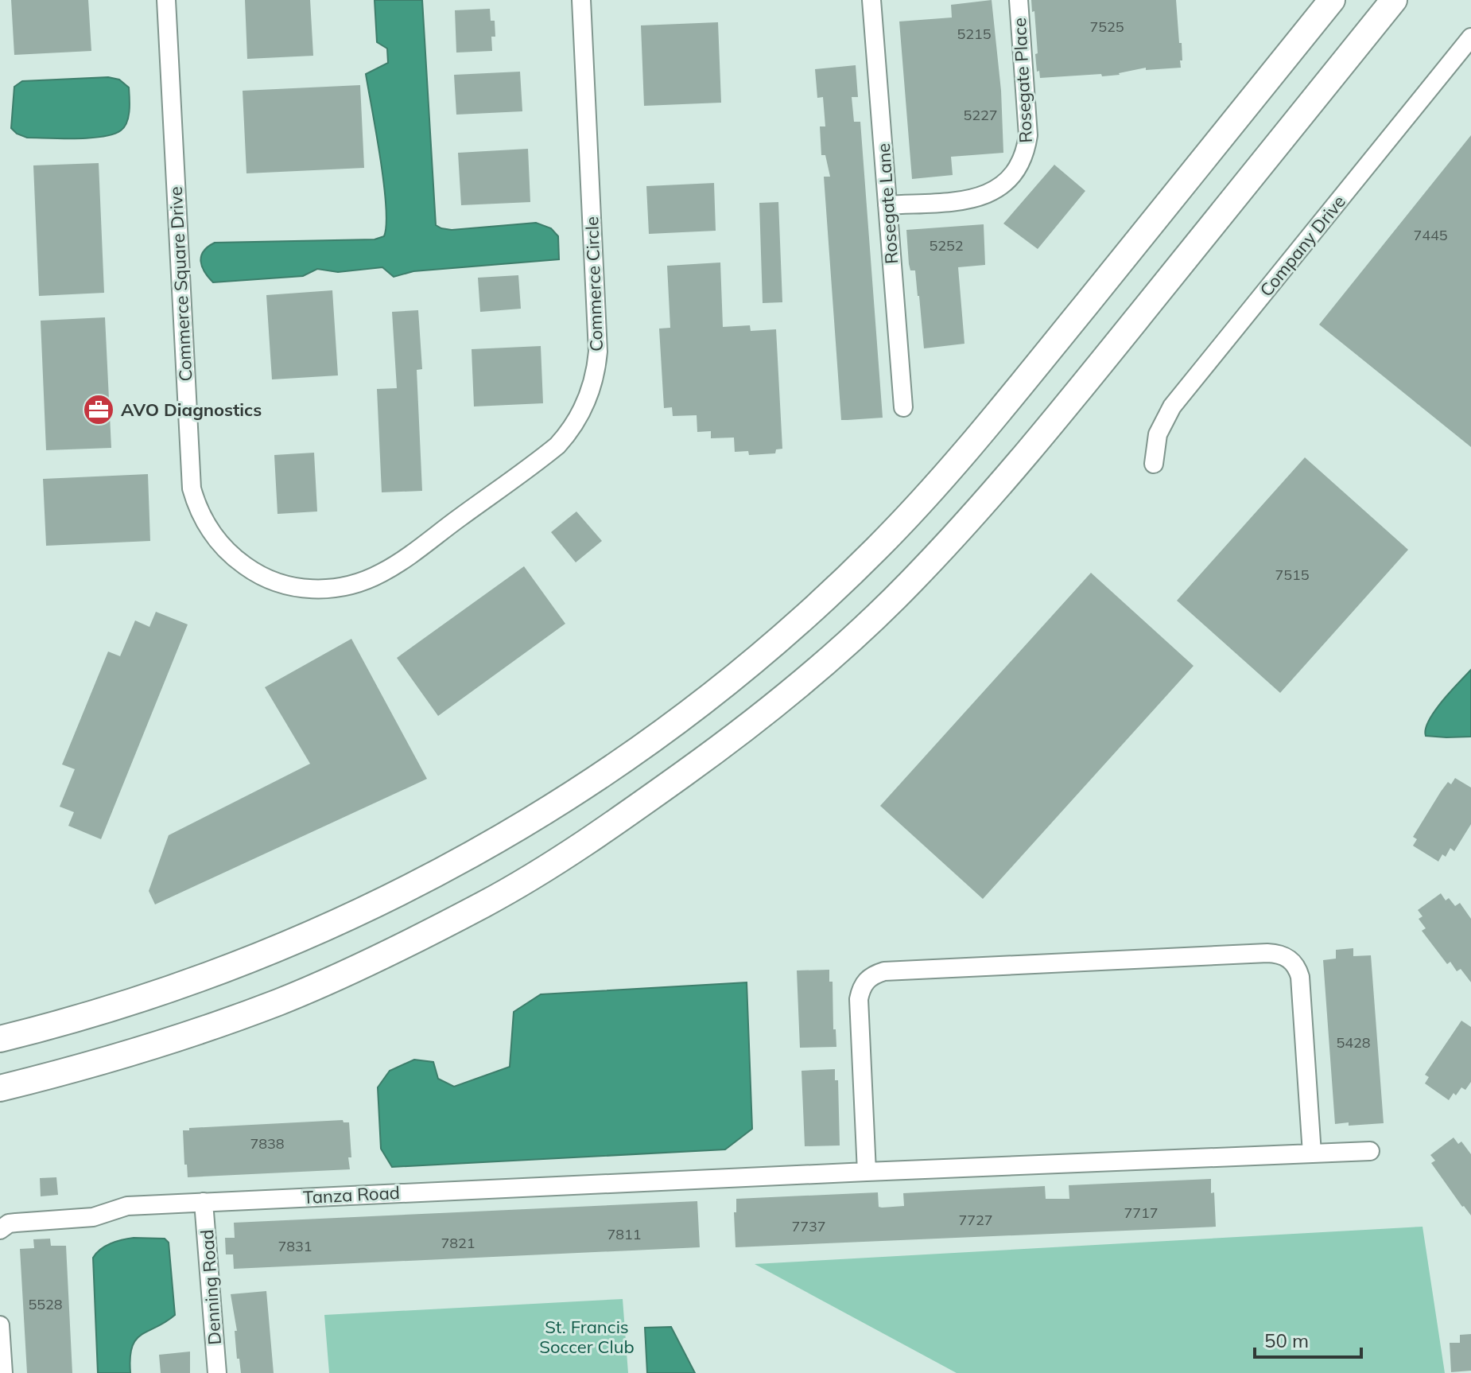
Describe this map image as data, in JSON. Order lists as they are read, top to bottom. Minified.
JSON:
{"streets":{"street":["Rosegate Place","Rosegate Lane","Company Drive","Commerce Square Drive","Commerce Circle","Tanza Road","Denning Road"]},"crossings":[["Rosegate Place","Rosegate Lane"],["Commerce Square Drive","Commerce Circle"],["Tanza Road","Denning Road"]],"parks":["St. Francis Soccer Club"],"places":{"office":["AVO Diagnostics"]},"house_numbers":["7525","5215","5227","7445","5252","7515","5428","7838","7717","7727","7737","7811","7821","7831","5528"],"scale_bar":"50 m"}
